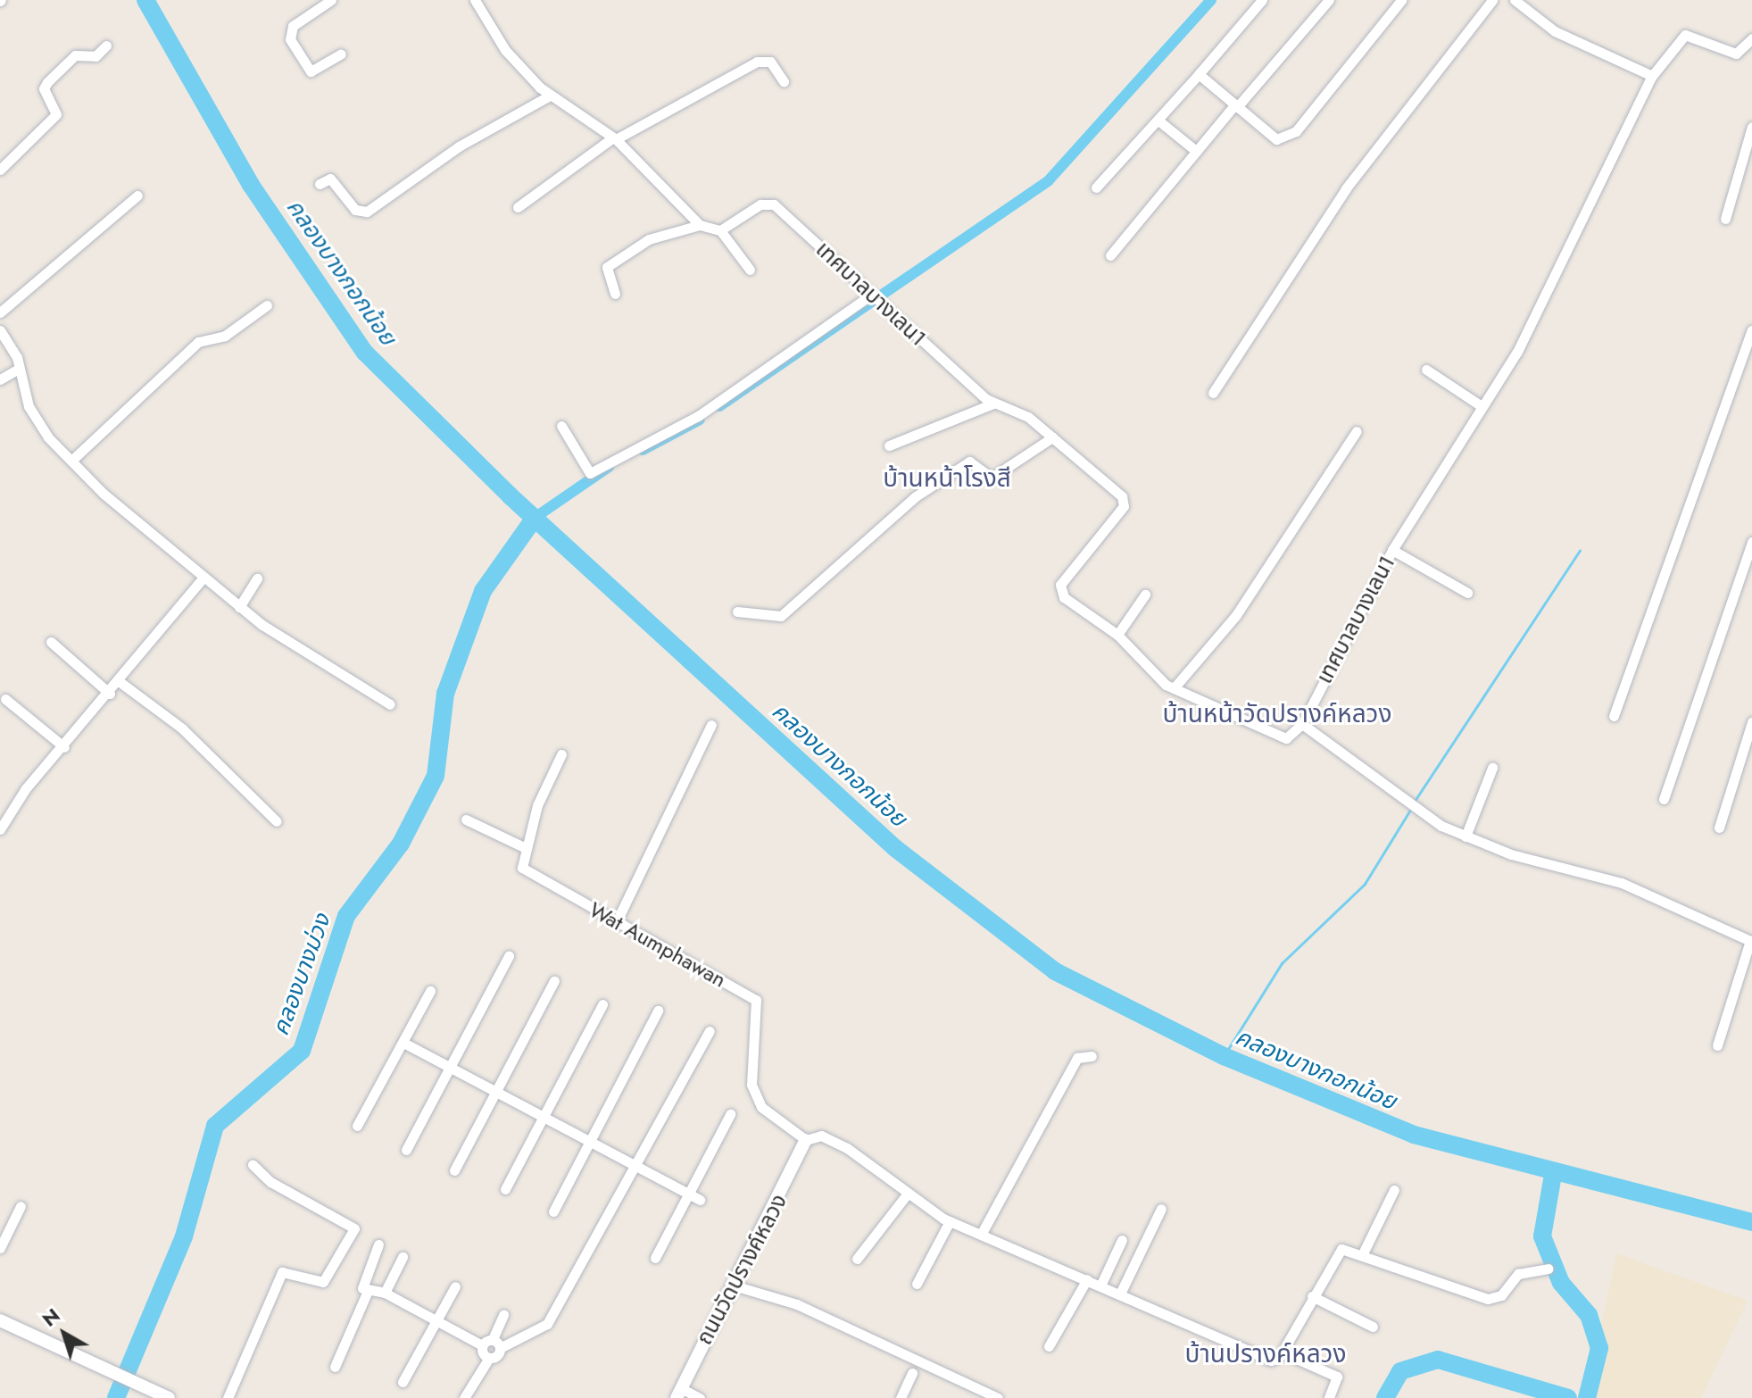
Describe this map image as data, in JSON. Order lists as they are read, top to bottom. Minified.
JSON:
{"streets":{"street":["เทศบาลบางเลน1","Wat Aumphawan","ถนนวัดปรางค์หลวง"]},"crossings":[["Wat Aumphawan","ถนนวัดปรางค์หลวง"]],"districts":["บ้านหน้าโรงสี","บ้านหน้าวัดปรางค์หลวง","บ้านปรางค์หลวง"],"water":["คลองบางกอกน้อย","คลองบางม่วง"],"north":"top left"}
